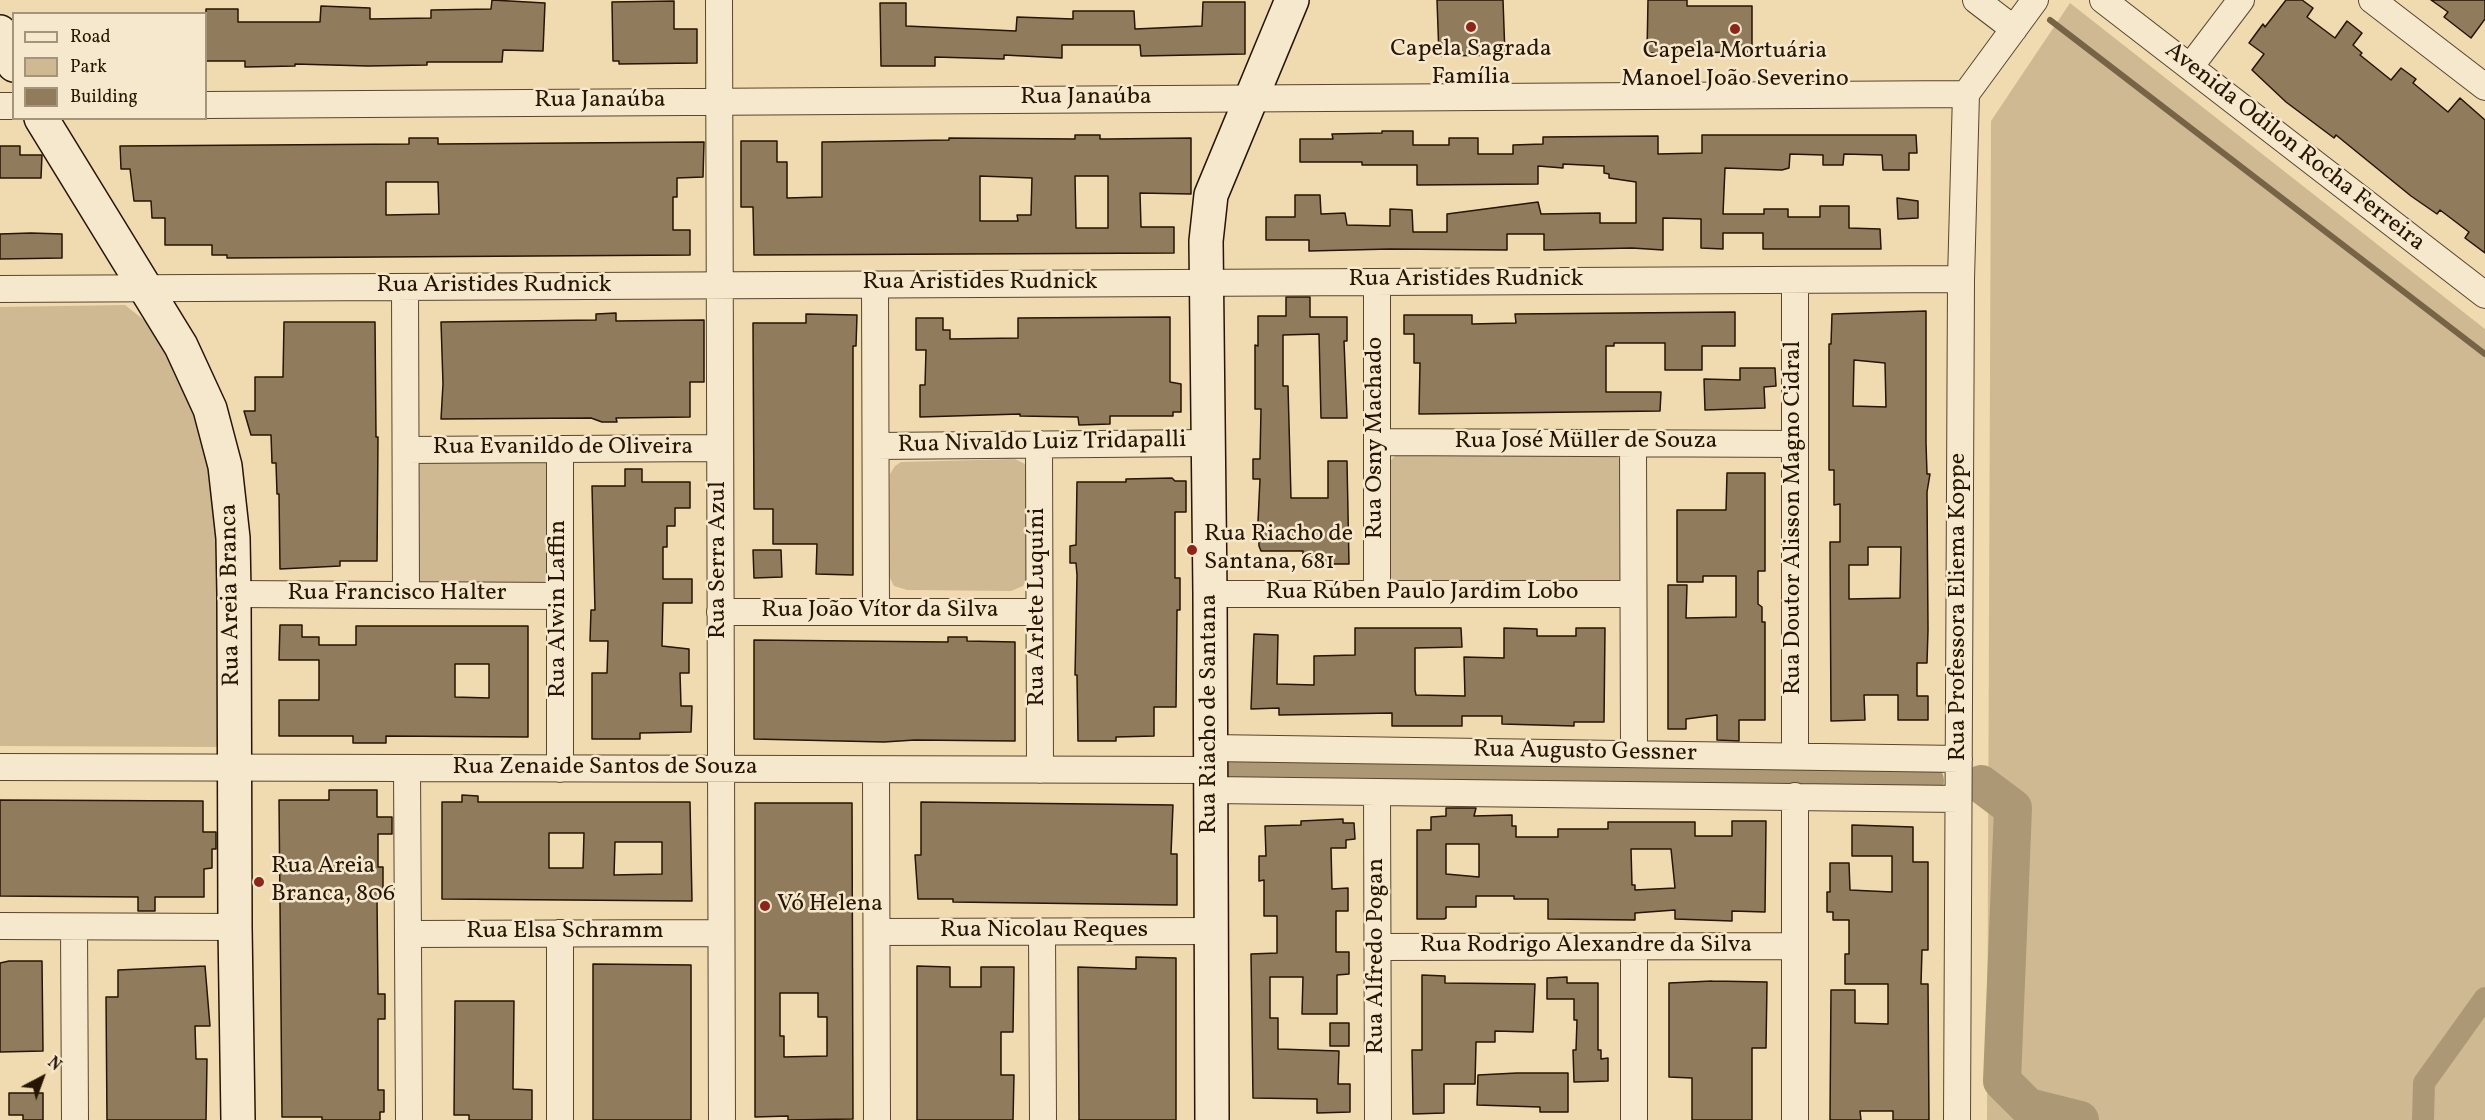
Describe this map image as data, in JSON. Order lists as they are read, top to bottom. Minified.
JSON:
{"streets":{"street":["Rua Janaúba","Avenida Odilon Rocha Ferreira","Rua Aristides Rudnick","Rua Osny Machado","Rua José Müller de Souza","Rua Nivaldo Luiz Tridapalli","Rua Evanildo de Oliveira","Rua Doutor Alisson Magno Cidral","Rua Serra Azul","Rua Rúben Paulo Jardim Lobo","Rua Areia Branca","Rua Francisco Halter","Rua Arlete Luquíni","Rua Professora Eliema Koppe","Rua Alwin Laffin","Rua João Vítor da Silva","Rua Riacho de Santana","Rua Augusto Gessner","Rua Zenaide Santos de Souza","Rua Nicolau Reques","Rua Elsa Schramm","Rua Rodrigo Alexandre da Silva","Rua Alfredo Pogan"]},"crossings":[["Rua Janaúba","Rua Serra Azul"],["Rua Janaúba","Rua Professora Eliema Koppe"],["Rua Janaúba","Rua Riacho de Santana"],["Rua Aristides Rudnick","Rua Osny Machado"],["Rua Aristides Rudnick","Rua Doutor Alisson Magno Cidral"],["Rua Aristides Rudnick","Rua Serra Azul"],["Rua Aristides Rudnick","Rua Areia Branca"],["Rua Aristides Rudnick","Rua Professora Eliema Koppe"],["Rua Aristides Rudnick","Rua Riacho de Santana"],["Rua Osny Machado","Rua José Müller de Souza"],["Rua Osny Machado","Rua Rúben Paulo Jardim Lobo"],["Rua José Müller de Souza","Rua Doutor Alisson Magno Cidral"],["Rua Nivaldo Luiz Tridapalli","Rua Arlete Luquíni"],["Rua Nivaldo Luiz Tridapalli","Rua Riacho de Santana"],["Rua Evanildo de Oliveira","Rua Serra Azul"],["Rua Evanildo de Oliveira","Rua Alwin Laffin"],["Rua Doutor Alisson Magno Cidral","Rua Augusto Gessner"],["Rua Serra Azul","Rua João Vítor da Silva"],["Rua Serra Azul","Rua Zenaide Santos de Souza"],["Rua Serra Azul","Rua Elsa Schramm"],["Rua Rúben Paulo Jardim Lobo","Rua Riacho de Santana"],["Rua Areia Branca","Rua Francisco Halter"],["Rua Areia Branca","Rua Zenaide Santos de Souza"],["Rua Francisco Halter","Rua Alwin Laffin"],["Rua Arlete Luquíni","Rua João Vítor da Silva"],["Rua Arlete Luquíni","Rua Zenaide Santos de Souza"],["Rua Professora Eliema Koppe","Rua Augusto Gessner"],["Rua Alwin Laffin","Rua Zenaide Santos de Souza"],["Rua Riacho de Santana","Rua Augusto Gessner"],["Rua Riacho de Santana","Rua Zenaide Santos de Souza"],["Rua Riacho de Santana","Rua Nicolau Reques"],["Rua Augusto Gessner","Rua Zenaide Santos de Souza"],["Rua Augusto Gessner","Rua Alfredo Pogan"],["Rua Rodrigo Alexandre da Silva","Rua Alfredo Pogan"]],"places":["Capela Sagrada Família","Capela Mortuária Manoel João Severino","Rua Riacho de Santana, 681","Rua Areia Branca, 806","Vó Helena"],"legend":["Road","Park","Building"],"north":"top right"}
